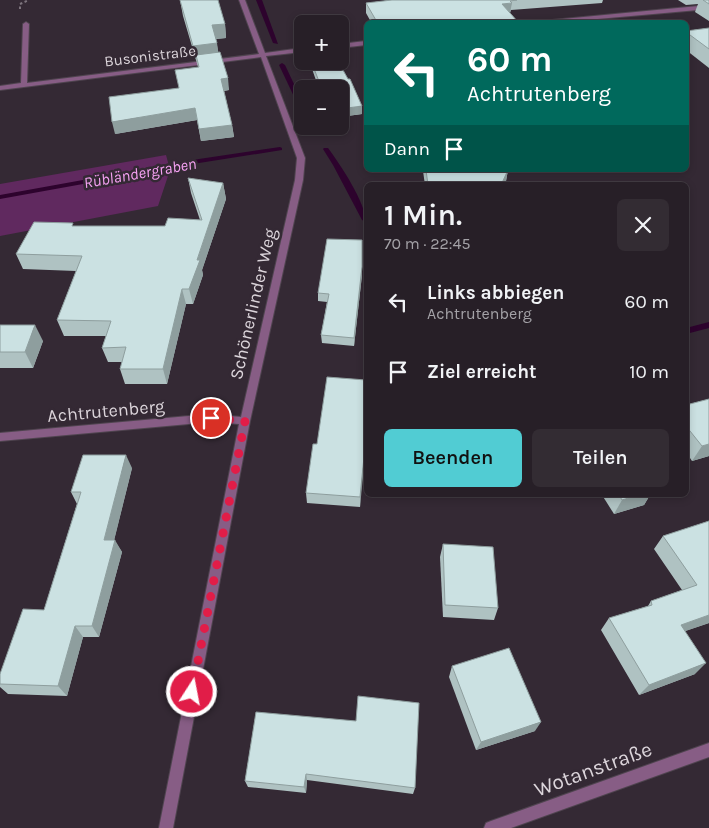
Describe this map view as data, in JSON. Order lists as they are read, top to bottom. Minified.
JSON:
{"streets":{"street":["Busonistraße","Schönerlinder Weg","Achtrutenberg","Wotanstraße"]},"crossings":[["Busonistraße","Schönerlinder Weg"],["Schönerlinder Weg","Achtrutenberg"]],"water":["Rübländergraben"],"page":{"map_buttons":["+","−"],"turn":["60 m","Achtrutenberg"],"then":"Dann","heading":["1 Min.","70 m · 22:45"],"list":[{"name":"Links abbiegen","note":"Achtrutenberg","value":"60 m"},{"name":"Ziel erreicht","value":"10 m"}],"buttons":["Beenden","Teilen"]}}
